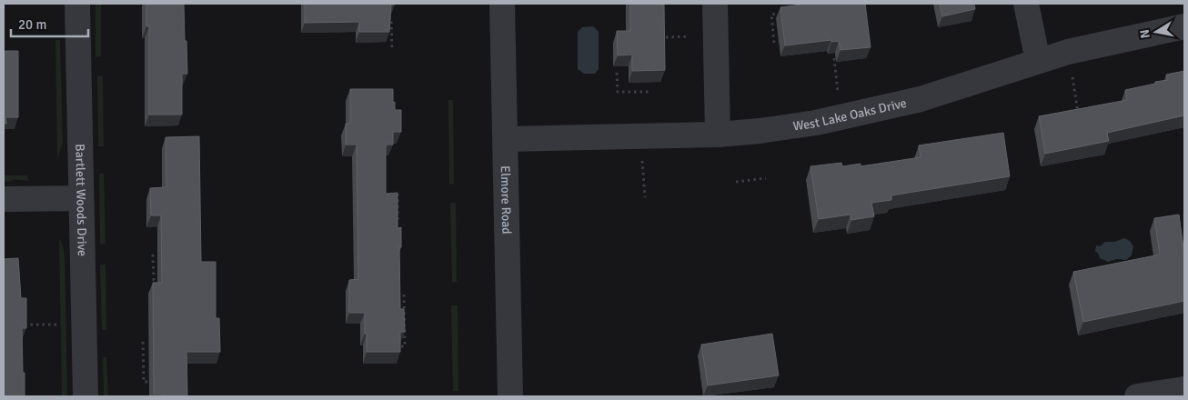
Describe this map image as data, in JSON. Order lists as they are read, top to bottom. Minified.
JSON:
{"streets":{"street":["West Lake Oaks Drive","Bartlett Woods Drive","Elmore Road"]},"crossings":[["West Lake Oaks Drive","Elmore Road"]],"scale_bar":"20 m","north":"left"}
